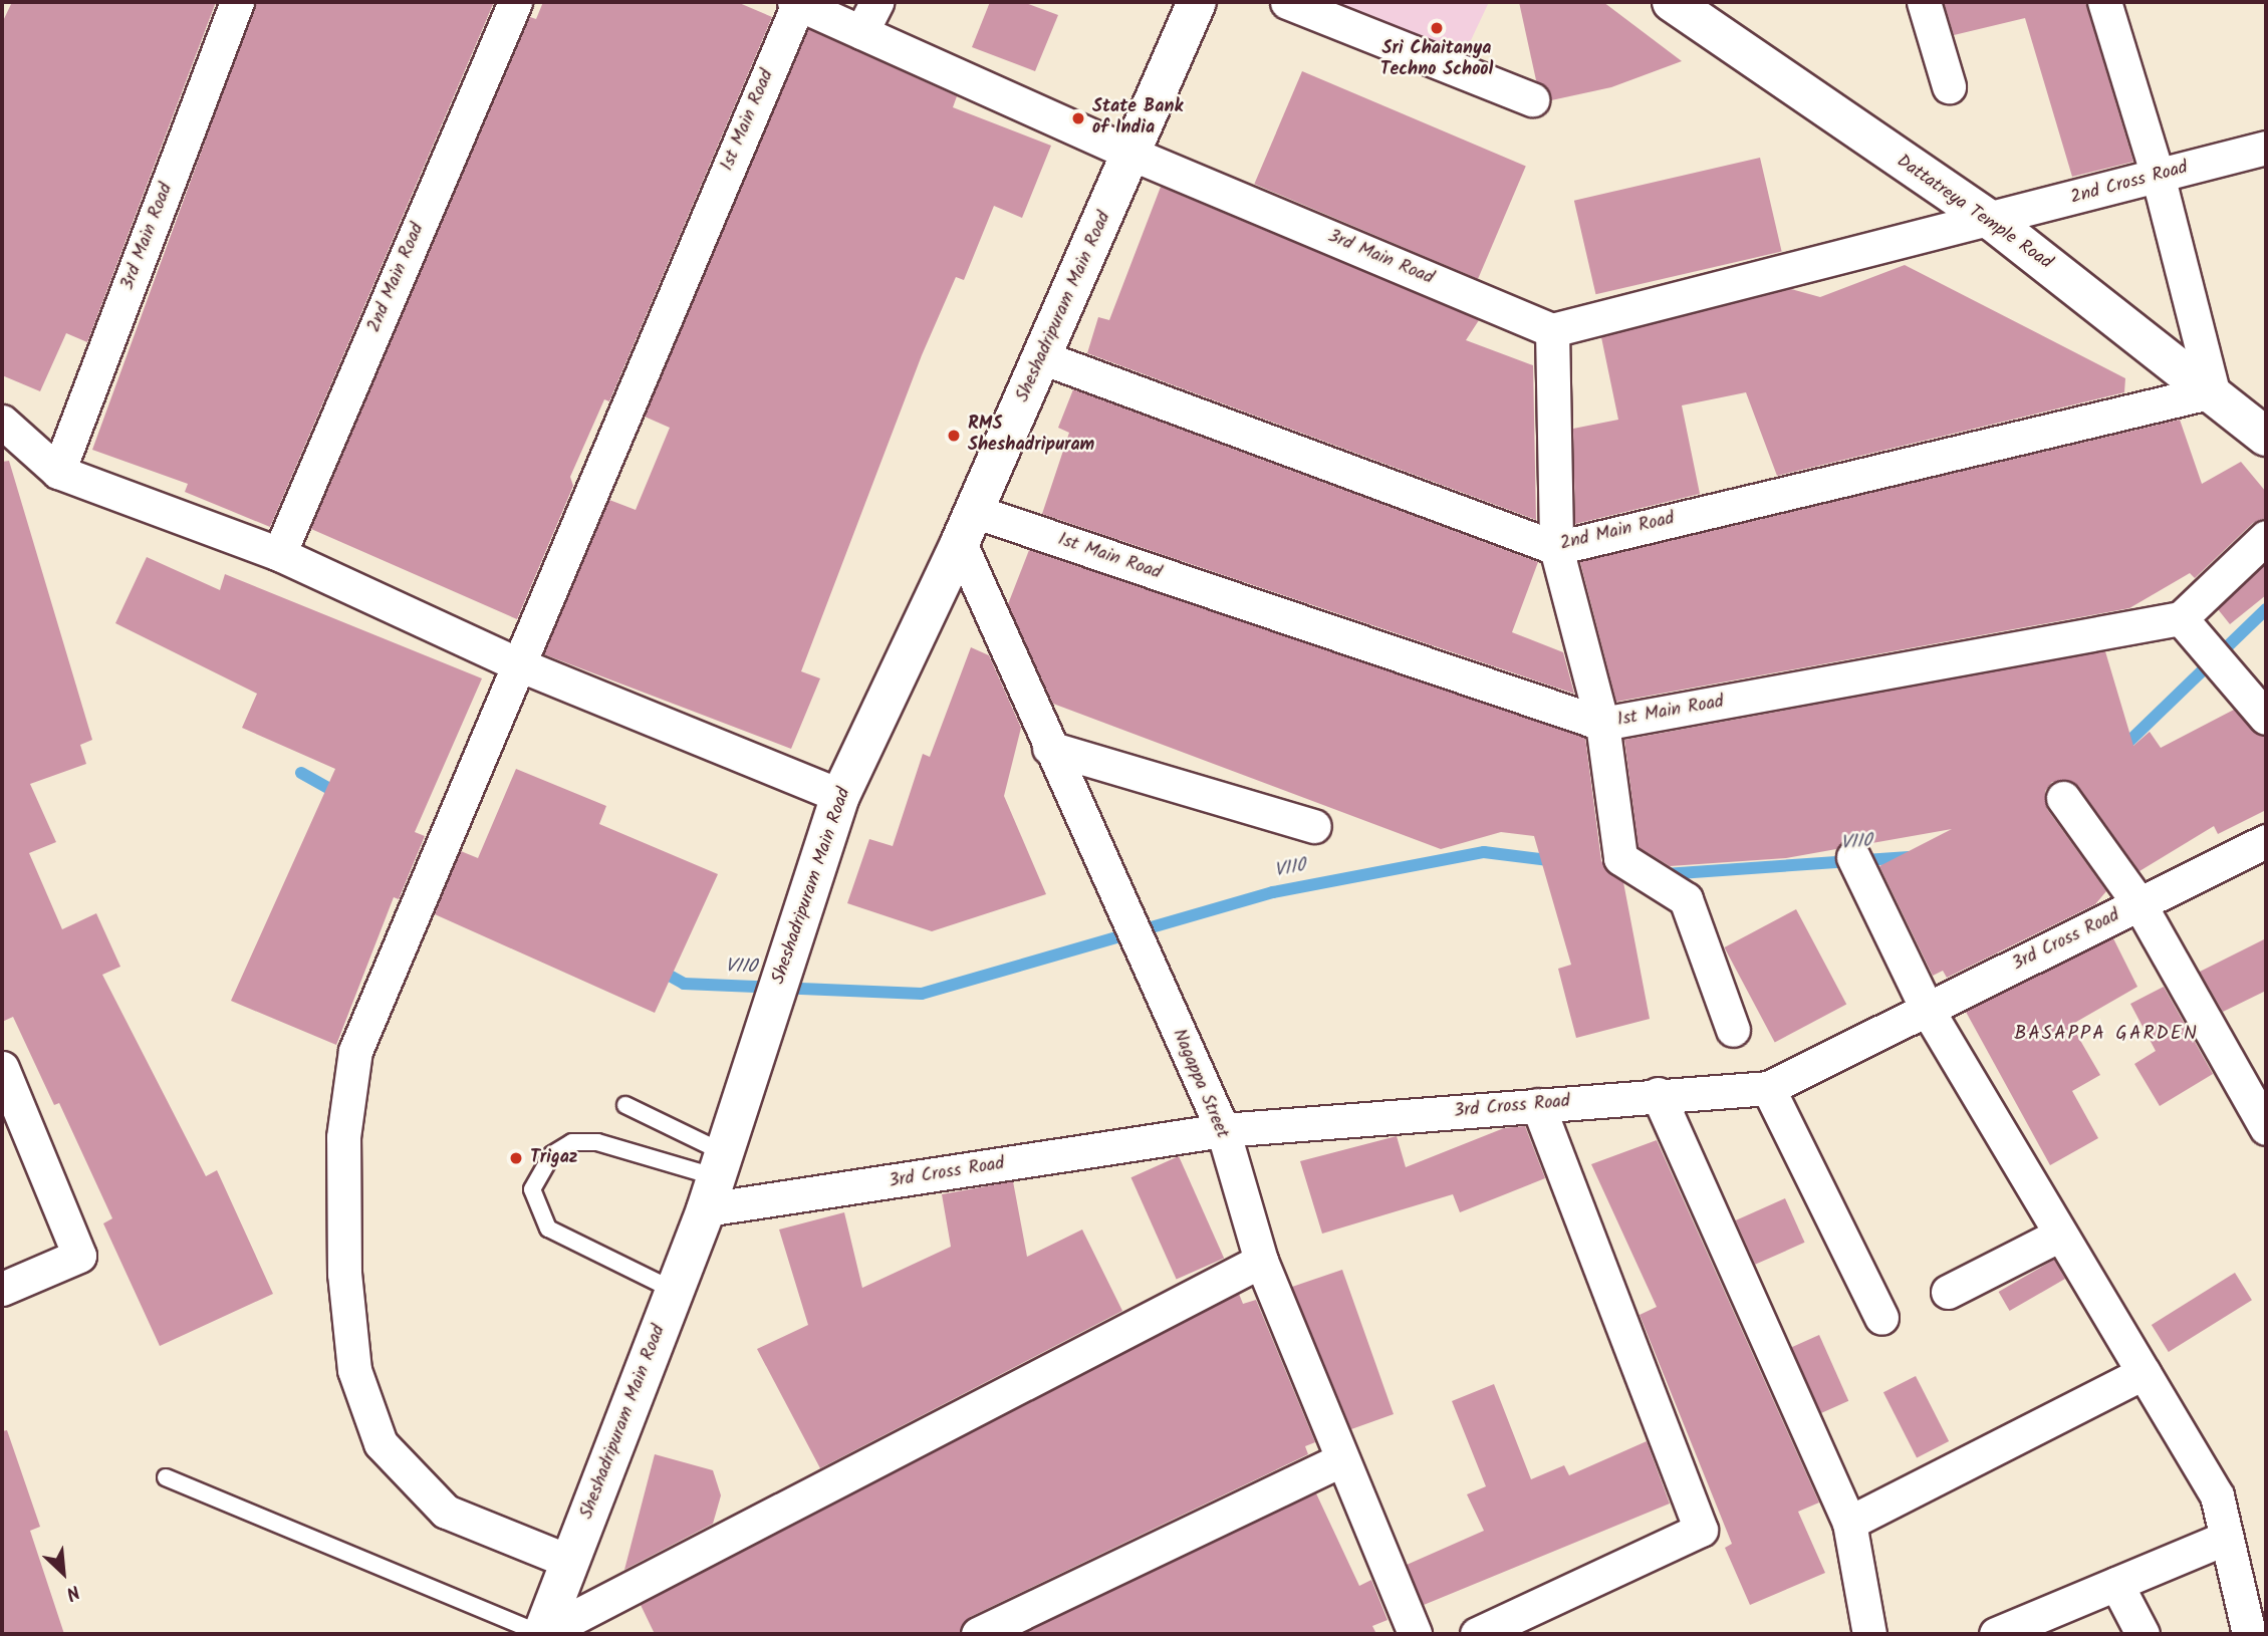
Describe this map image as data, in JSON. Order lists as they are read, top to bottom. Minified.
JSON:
{"streets":{"street":["1st Main Road","2nd Cross Road","Dattatreya Temple Road","3rd Main Road","2nd Main Road","Sheshadripuram Main Road","3rd Cross Road","Nagappa Street"]},"crossings":[["1st Main Road","3rd Main Road"],["1st Main Road","Sheshadripuram Main Road"],["1st Main Road","Nagappa Street"],["2nd Cross Road","Dattatreya Temple Road"],["Dattatreya Temple Road","2nd Main Road"],["3rd Main Road","Sheshadripuram Main Road"],["2nd Main Road","Sheshadripuram Main Road"],["Sheshadripuram Main Road","3rd Cross Road"],["Sheshadripuram Main Road","Nagappa Street"],["3rd Cross Road","Nagappa Street"]],"districts":["BASAPPA GARDEN"],"water":["V110"],"places":["Sri Chaitanya Techno School","State Bank of India","RMS Sheshadripuram","Trigaz"],"north":"bottom right"}
